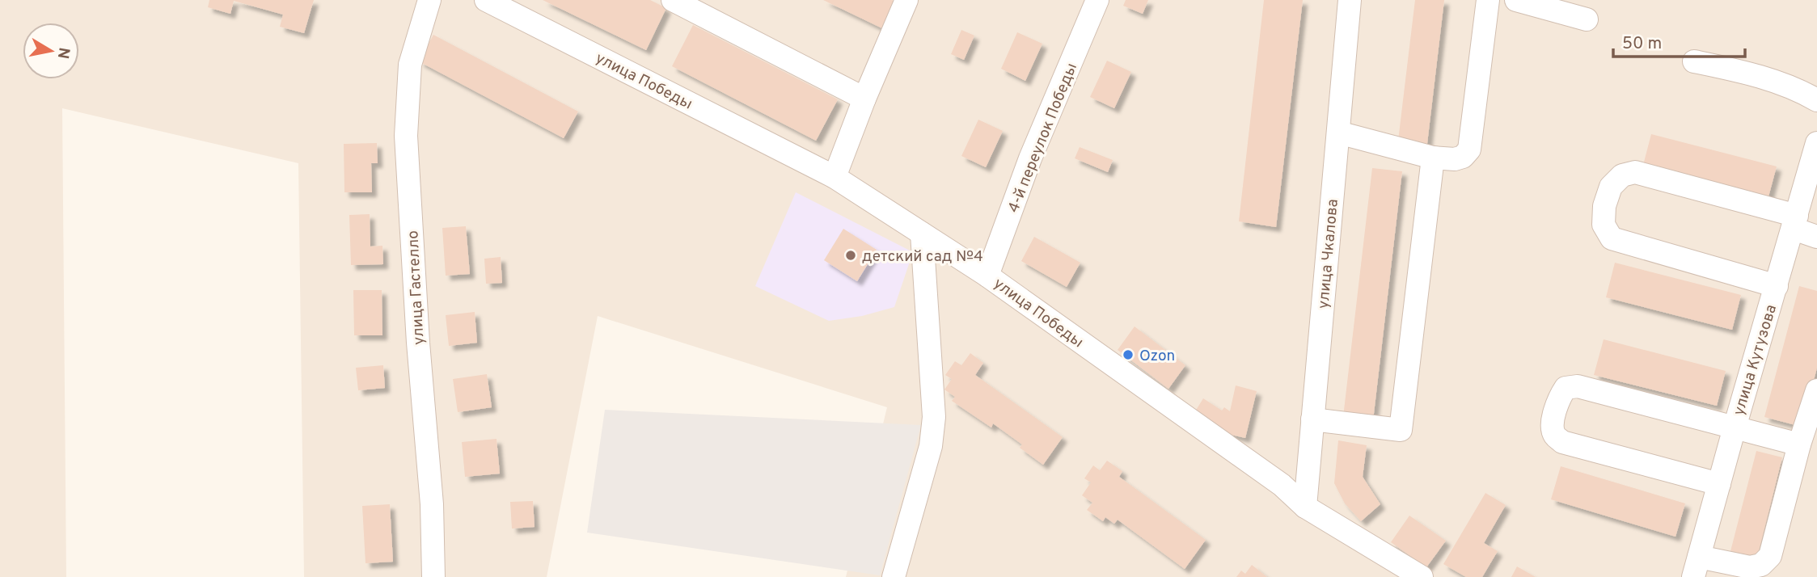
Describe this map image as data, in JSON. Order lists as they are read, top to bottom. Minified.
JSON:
{"streets":{"street":["улица Победы","4-й переулок Победы","улица Чкалова","улица Гастелло","улица Кутузова"]},"crossings":[["улица Победы","4-й переулок Победы"],["улица Победы","улица Чкалова"]],"places":["детский сад №4","Ozon"],"scale_bar":"50 m","north":"right"}
